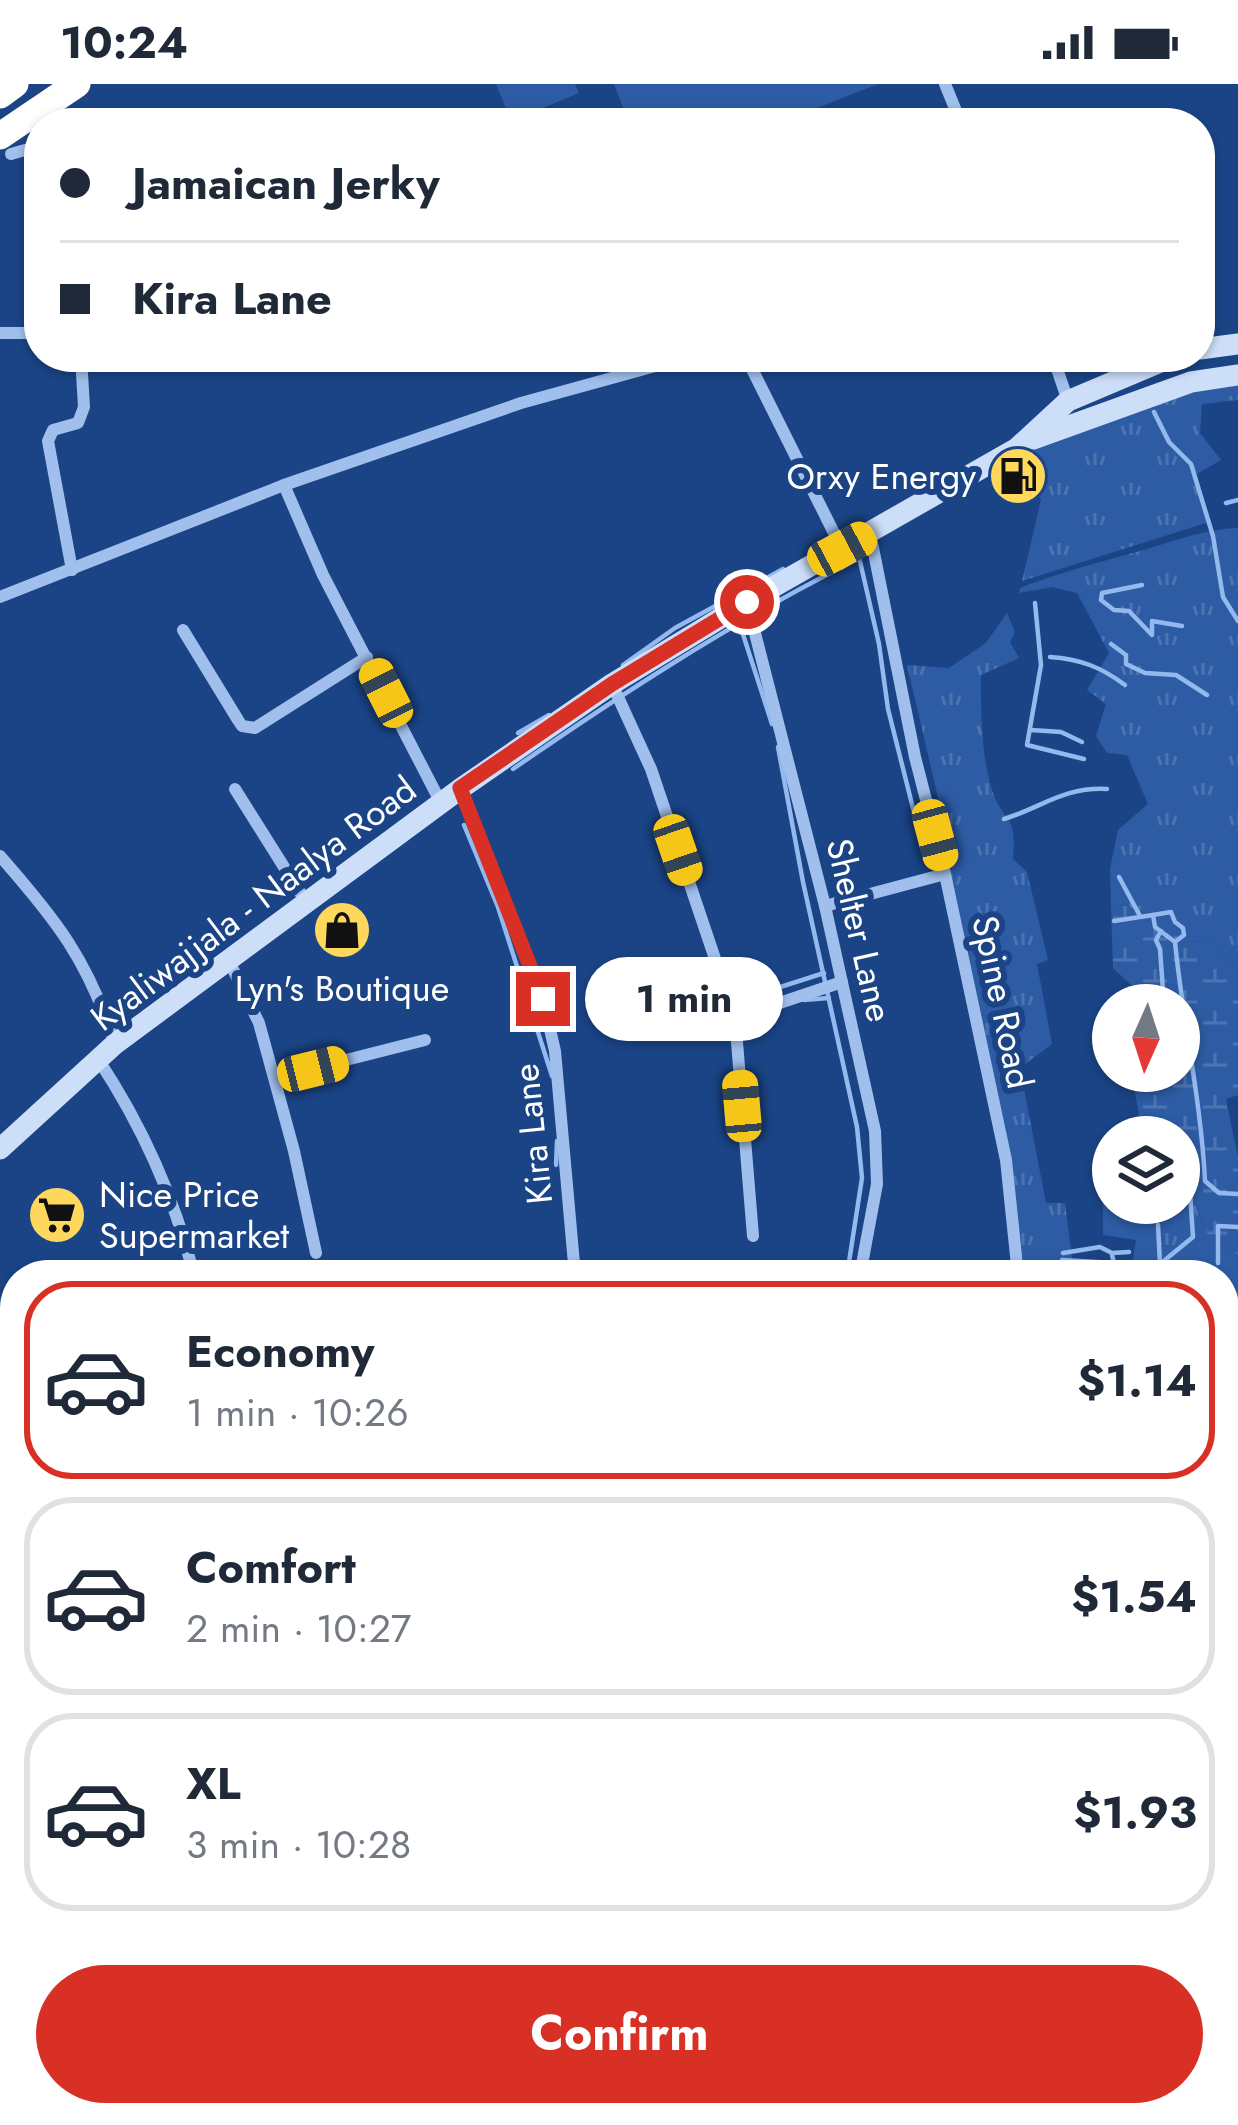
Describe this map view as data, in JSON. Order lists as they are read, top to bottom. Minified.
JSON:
{"streets":{"main road":["Kyaliwajjala - Naalya Road"],"street":["Shelter Lane","Spine Road","Kira Lane"]},"crossings":[["Kyaliwajjala - Naalya Road","Shelter Lane"],["Kyaliwajjala - Naalya Road","Spine Road"],["Kyaliwajjala - Naalya Road","Kira Lane"]],"places":{"fuel station":["Orxy Energy"],"shop":["Lyn's Boutique"],"supermarket":["Nice Price Supermarket"]},"north":"bottom","page":{"status":"10:24","banner":["Jamaican Jerky","Kira Lane"],"bubble":"1 min","list":[{"name":"Economy","note":"1 min · 10:26","value":"$1.14"},{"name":"Comfort","note":"2 min · 10:27","value":"$1.54"},{"name":"XL","note":"3 min · 10:28","value":"$1.93"}],"buttons":"Confirm"}}
